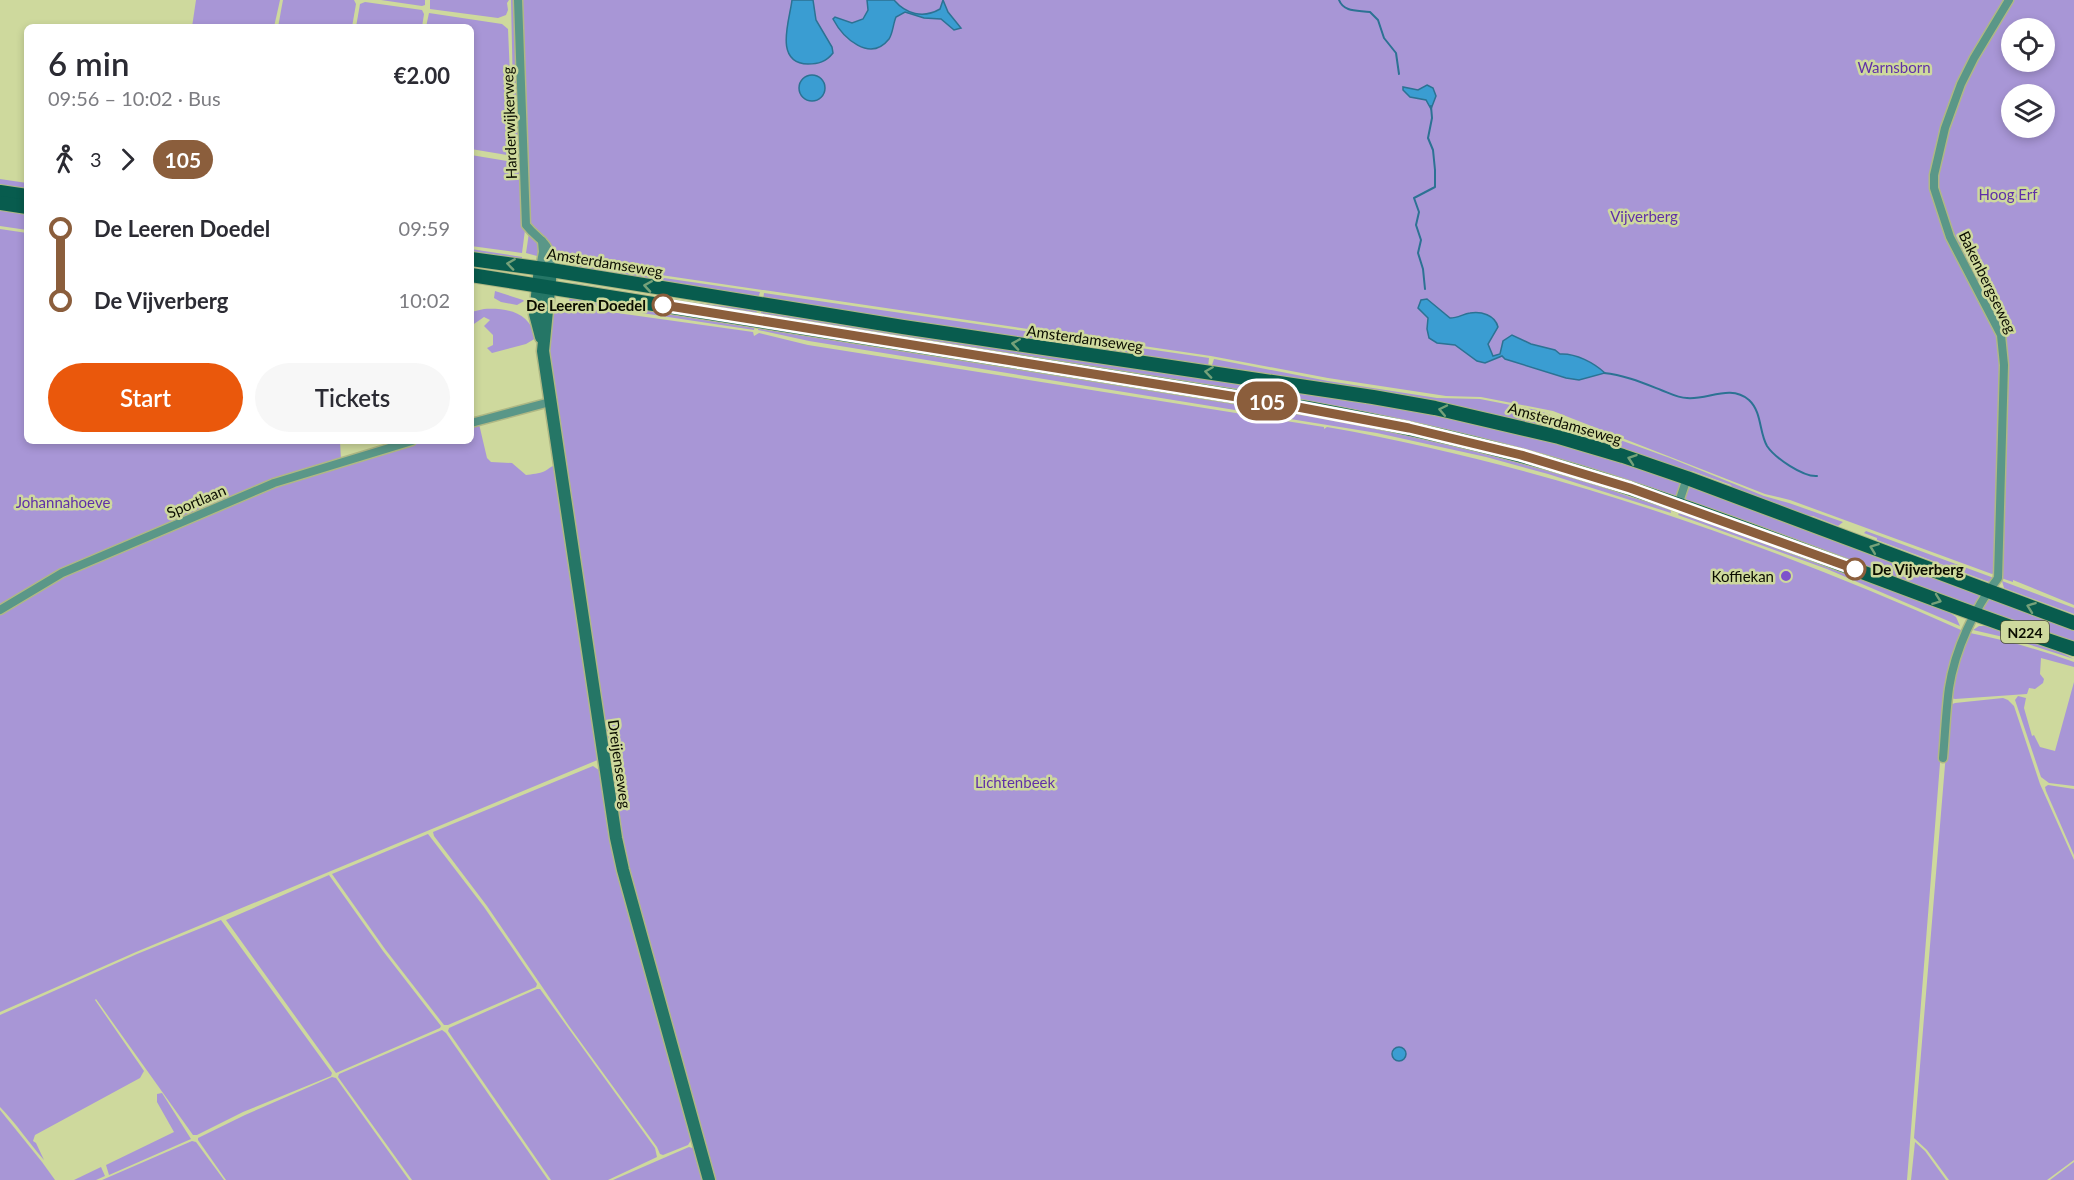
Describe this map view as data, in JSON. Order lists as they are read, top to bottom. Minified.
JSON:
{"streets":{"main road":["Amsterdamseweg","N224","Dreijenseweg"],"street":["Harderwijkerweg","Bakenbergseweg","Sportlaan"]},"crossings":[["Harderwijkerweg","Amsterdamseweg"],["Harderwijkerweg","Dreijenseweg"],["Amsterdamseweg","Bakenbergseweg"],["Amsterdamseweg","Dreijenseweg"],["Bakenbergseweg","N224"],["N224","Dreijenseweg"]],"parks":["Warnsborn","Hoog Erf","Vijverberg","Johannahoeve","Lichtenbeek"],"places":["De Leeren Doedel","De Vijverberg","Koffiekan"],"lines":["bus line 105"],"page":{"on_map":"105","heading":["6 min","09:56 – 10:02 · Bus","€2.00"],"legs":["3","105"],"list":[{"name":"De Leeren Doedel","value":"09:59"},{"name":"De Vijverberg","value":"10:02"}],"buttons":["Start","Tickets"]}}
